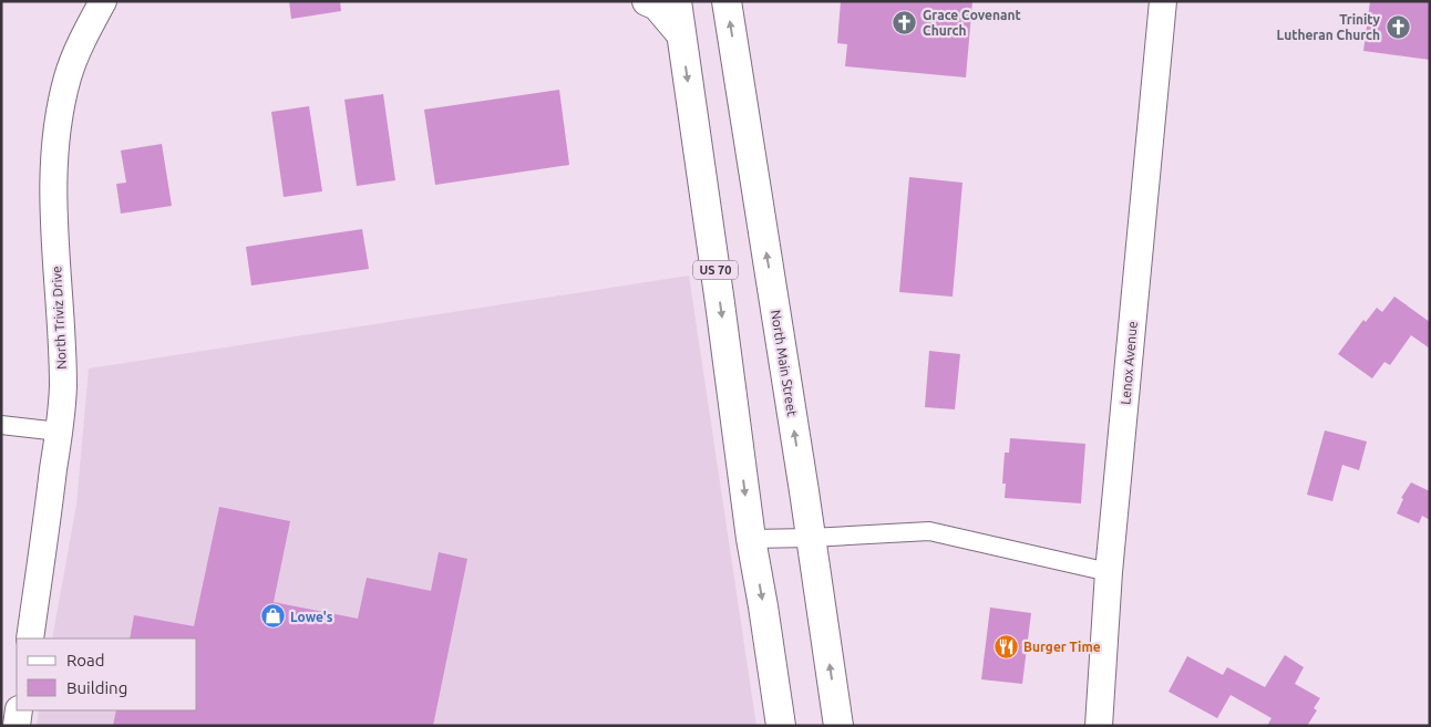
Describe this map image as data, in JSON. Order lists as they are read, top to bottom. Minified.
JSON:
{"streets":{"main road":["US 70","North Main Street"],"street":["North Triviz Drive","Lenox Avenue"]},"places":{"church":["Grace Covenant Church","Trinity Lutheran Church"],"shop":["Lowe's"],"restaurant":["Burger Time"]},"legend":["Road","Building"]}
